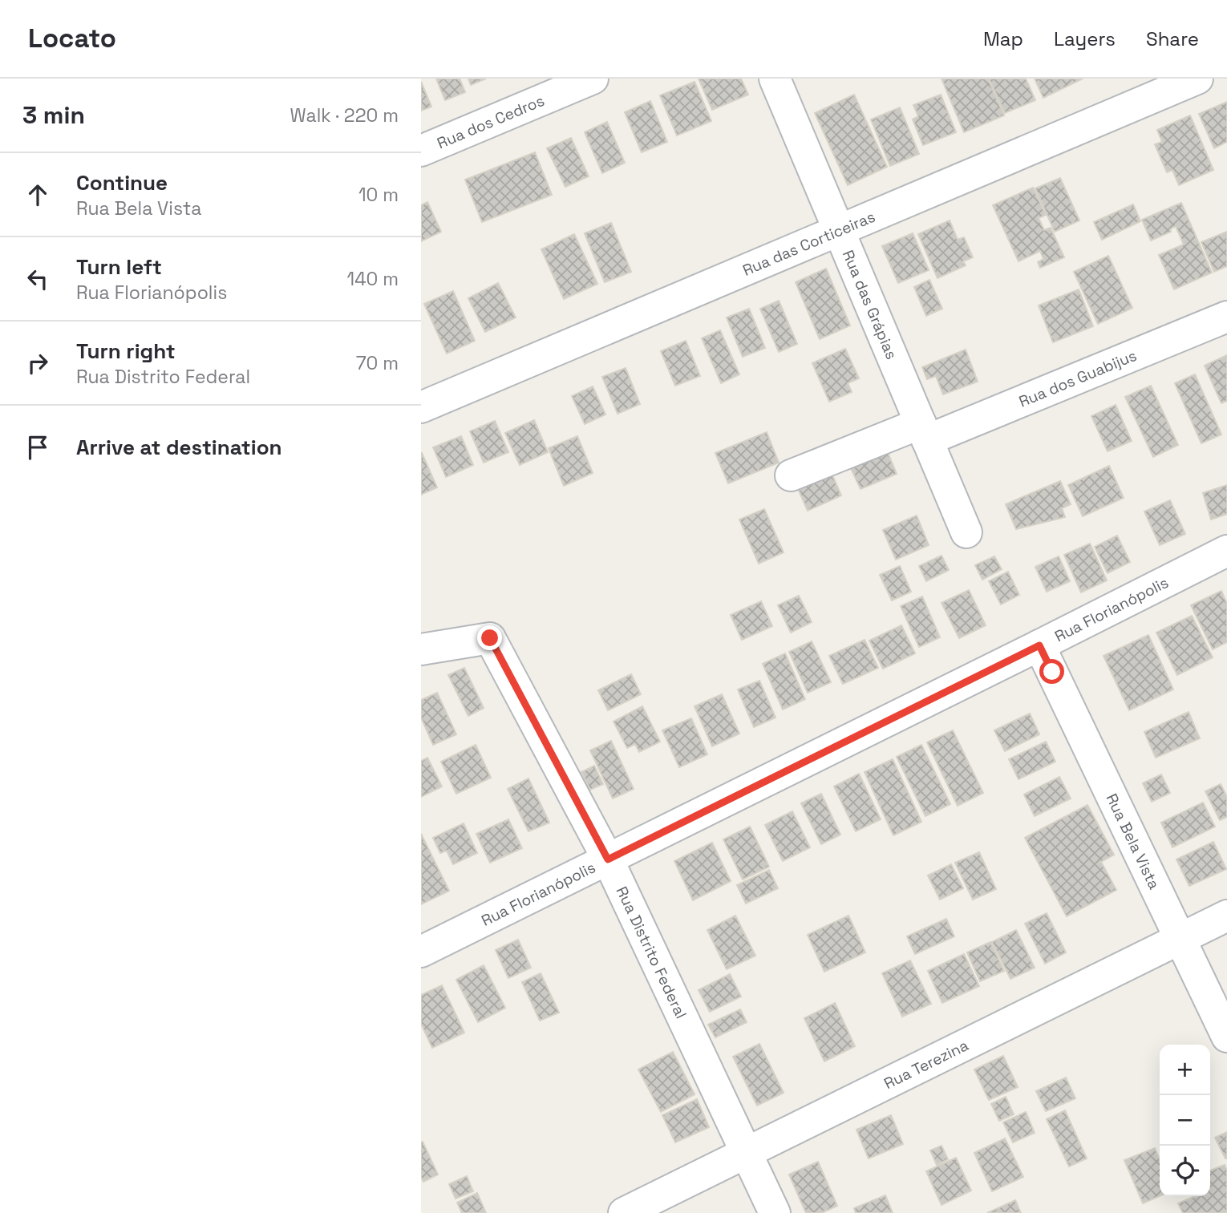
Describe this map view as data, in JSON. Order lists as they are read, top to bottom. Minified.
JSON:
{"streets":{"street":["Rua dos Cedros","Rua das Corticeiras","Rua das Grápias","Rua dos Guabijus","Rua Florianópolis","Rua Bela Vista","Rua Distrito Federal","Rua Terezina"]},"crossings":[["Rua das Corticeiras","Rua das Grápias"],["Rua das Grápias","Rua dos Guabijus"],["Rua Florianópolis","Rua Bela Vista"],["Rua Florianópolis","Rua Distrito Federal"],["Rua Bela Vista","Rua Terezina"],["Rua Distrito Federal","Rua Terezina"]],"page":{"header":"Locato","nav":["Map","Layers","Share"],"heading":["3 min","Walk · 220 m"],"list":[["Continue","Rua Bela Vista","10 m"],["Turn left","Rua Florianópolis","140 m"],["Turn right","Rua Distrito Federal","70 m"],"Arrive at destination"],"map_buttons":["+","−"]}}
